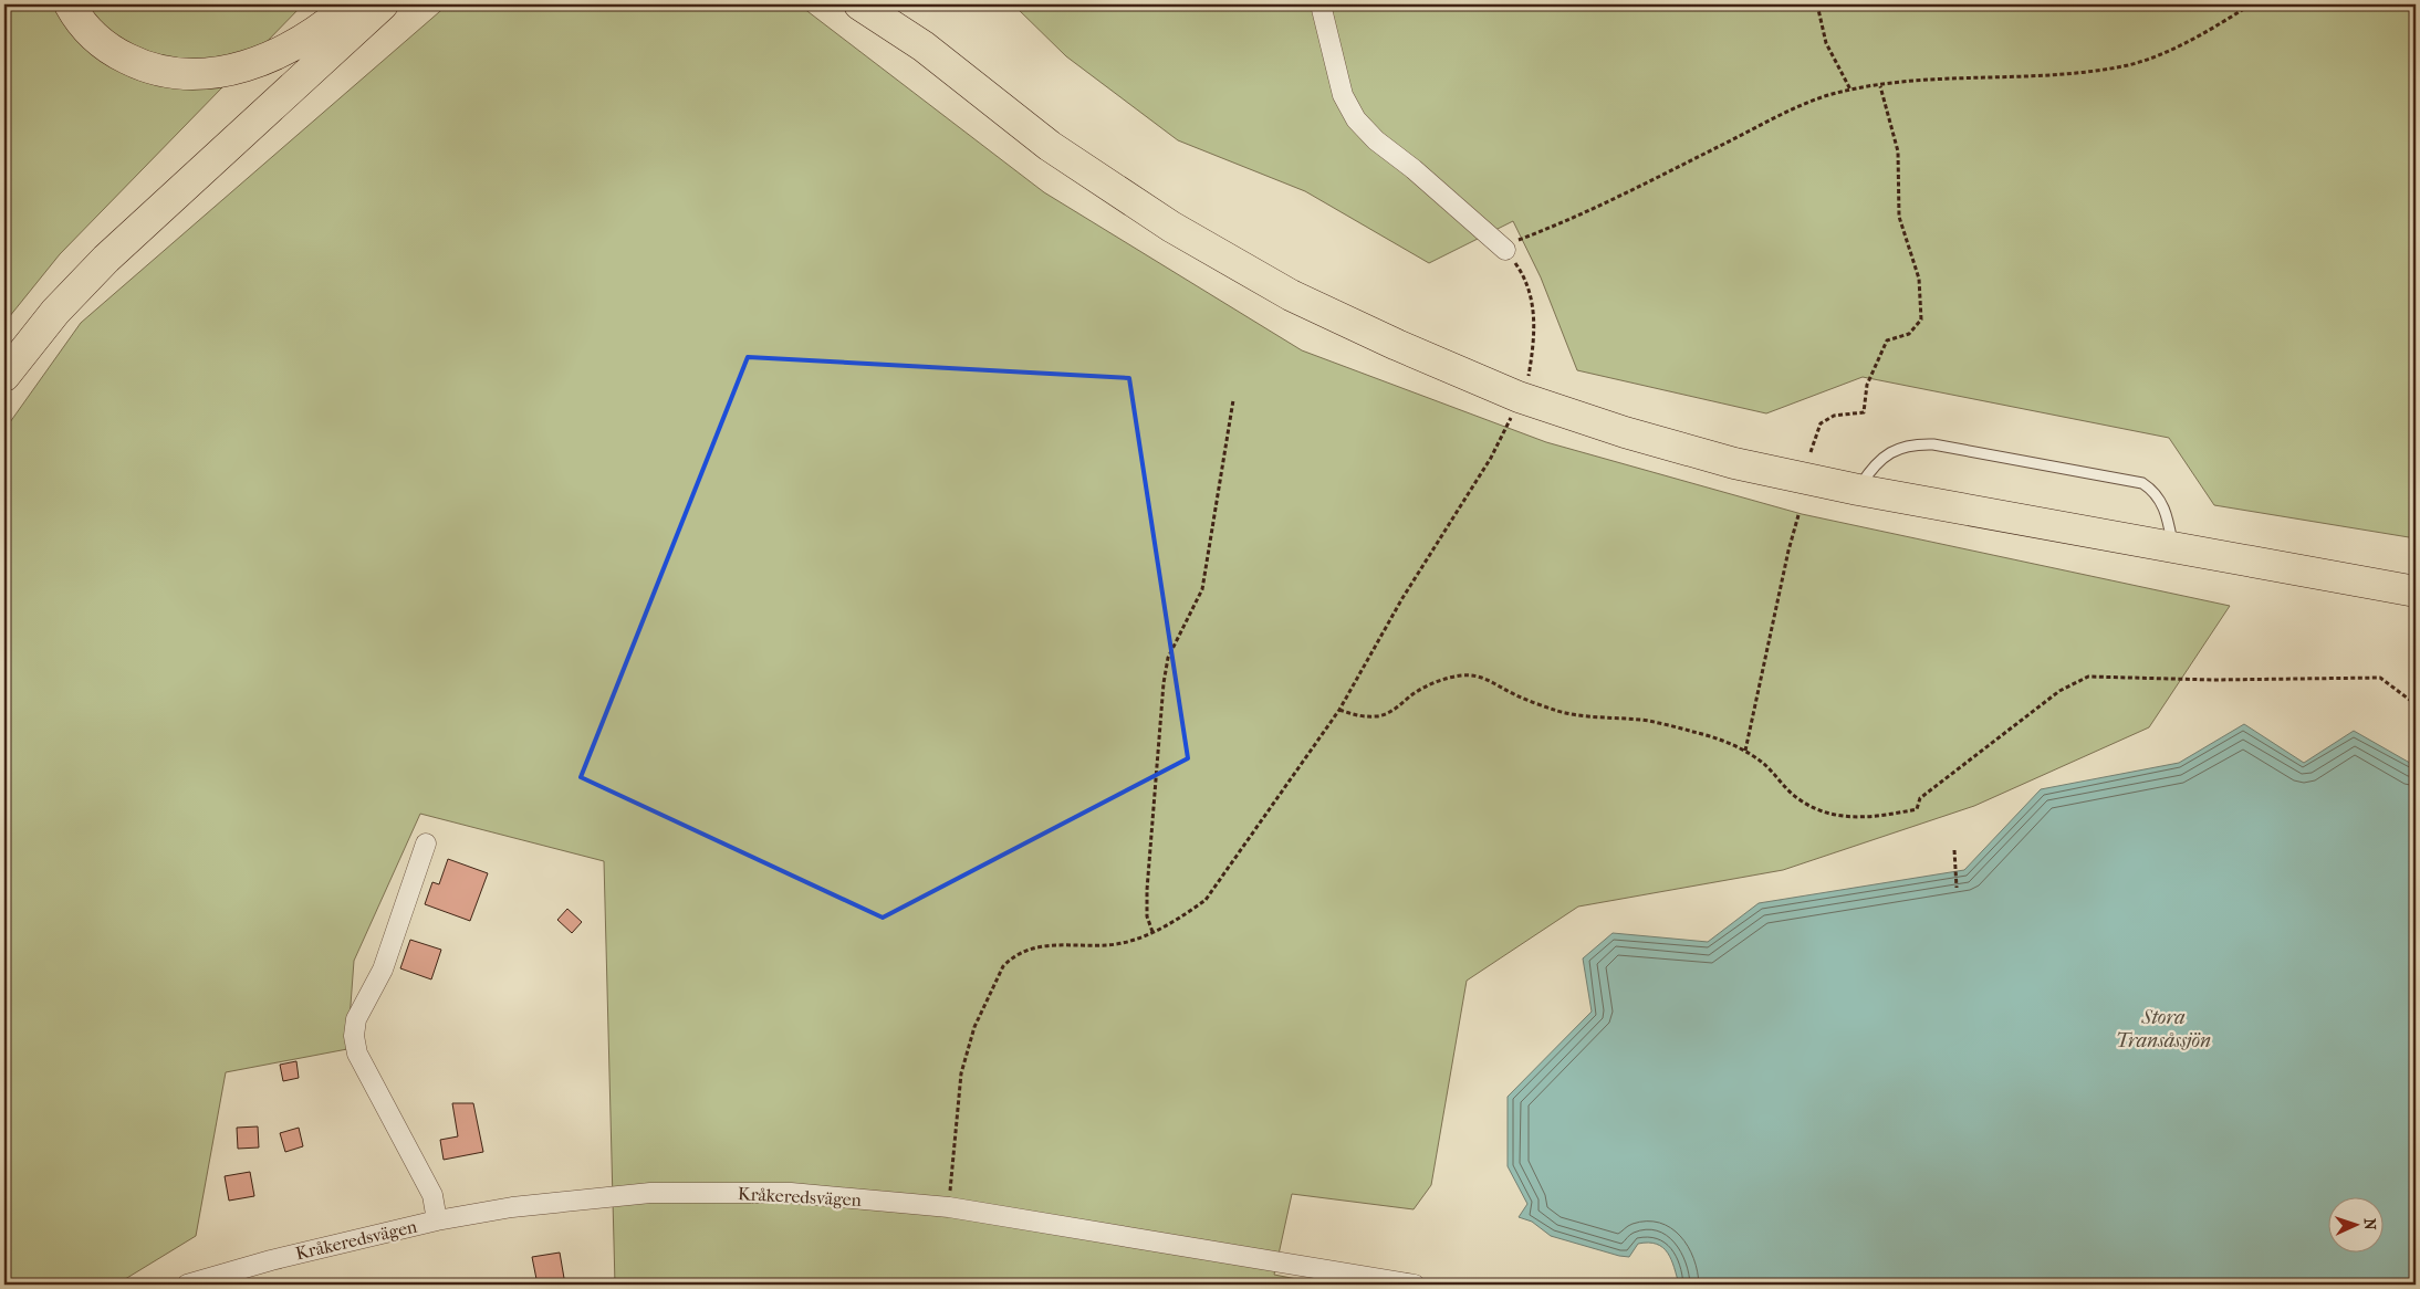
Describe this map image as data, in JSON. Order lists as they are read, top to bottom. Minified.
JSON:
{"streets":{"street":["Kråkeredsvägen"]},"water":["Stora Transåssjön"],"north":"right"}
